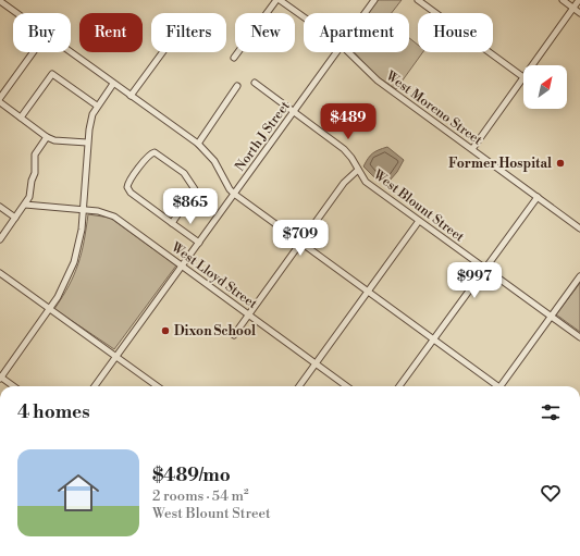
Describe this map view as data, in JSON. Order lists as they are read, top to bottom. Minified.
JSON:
{"streets":{"street":["West Moreno Street","North J Street","West Blount Street","West Lloyd Street"]},"crossings":[["North J Street","West Blount Street"],["North J Street","West Lloyd Street"]],"places":["Former Hospital","Dixon School"],"north":"top right","page":{"chip":["Buy","Rent","Filters","New","Apartment","House"],"price":["$489","$865","$709","$997"],"heading":"4 homes","list":[{"name":"$489/mo","note":"2 rooms · 54 m² · West Blount Street"}]}}
